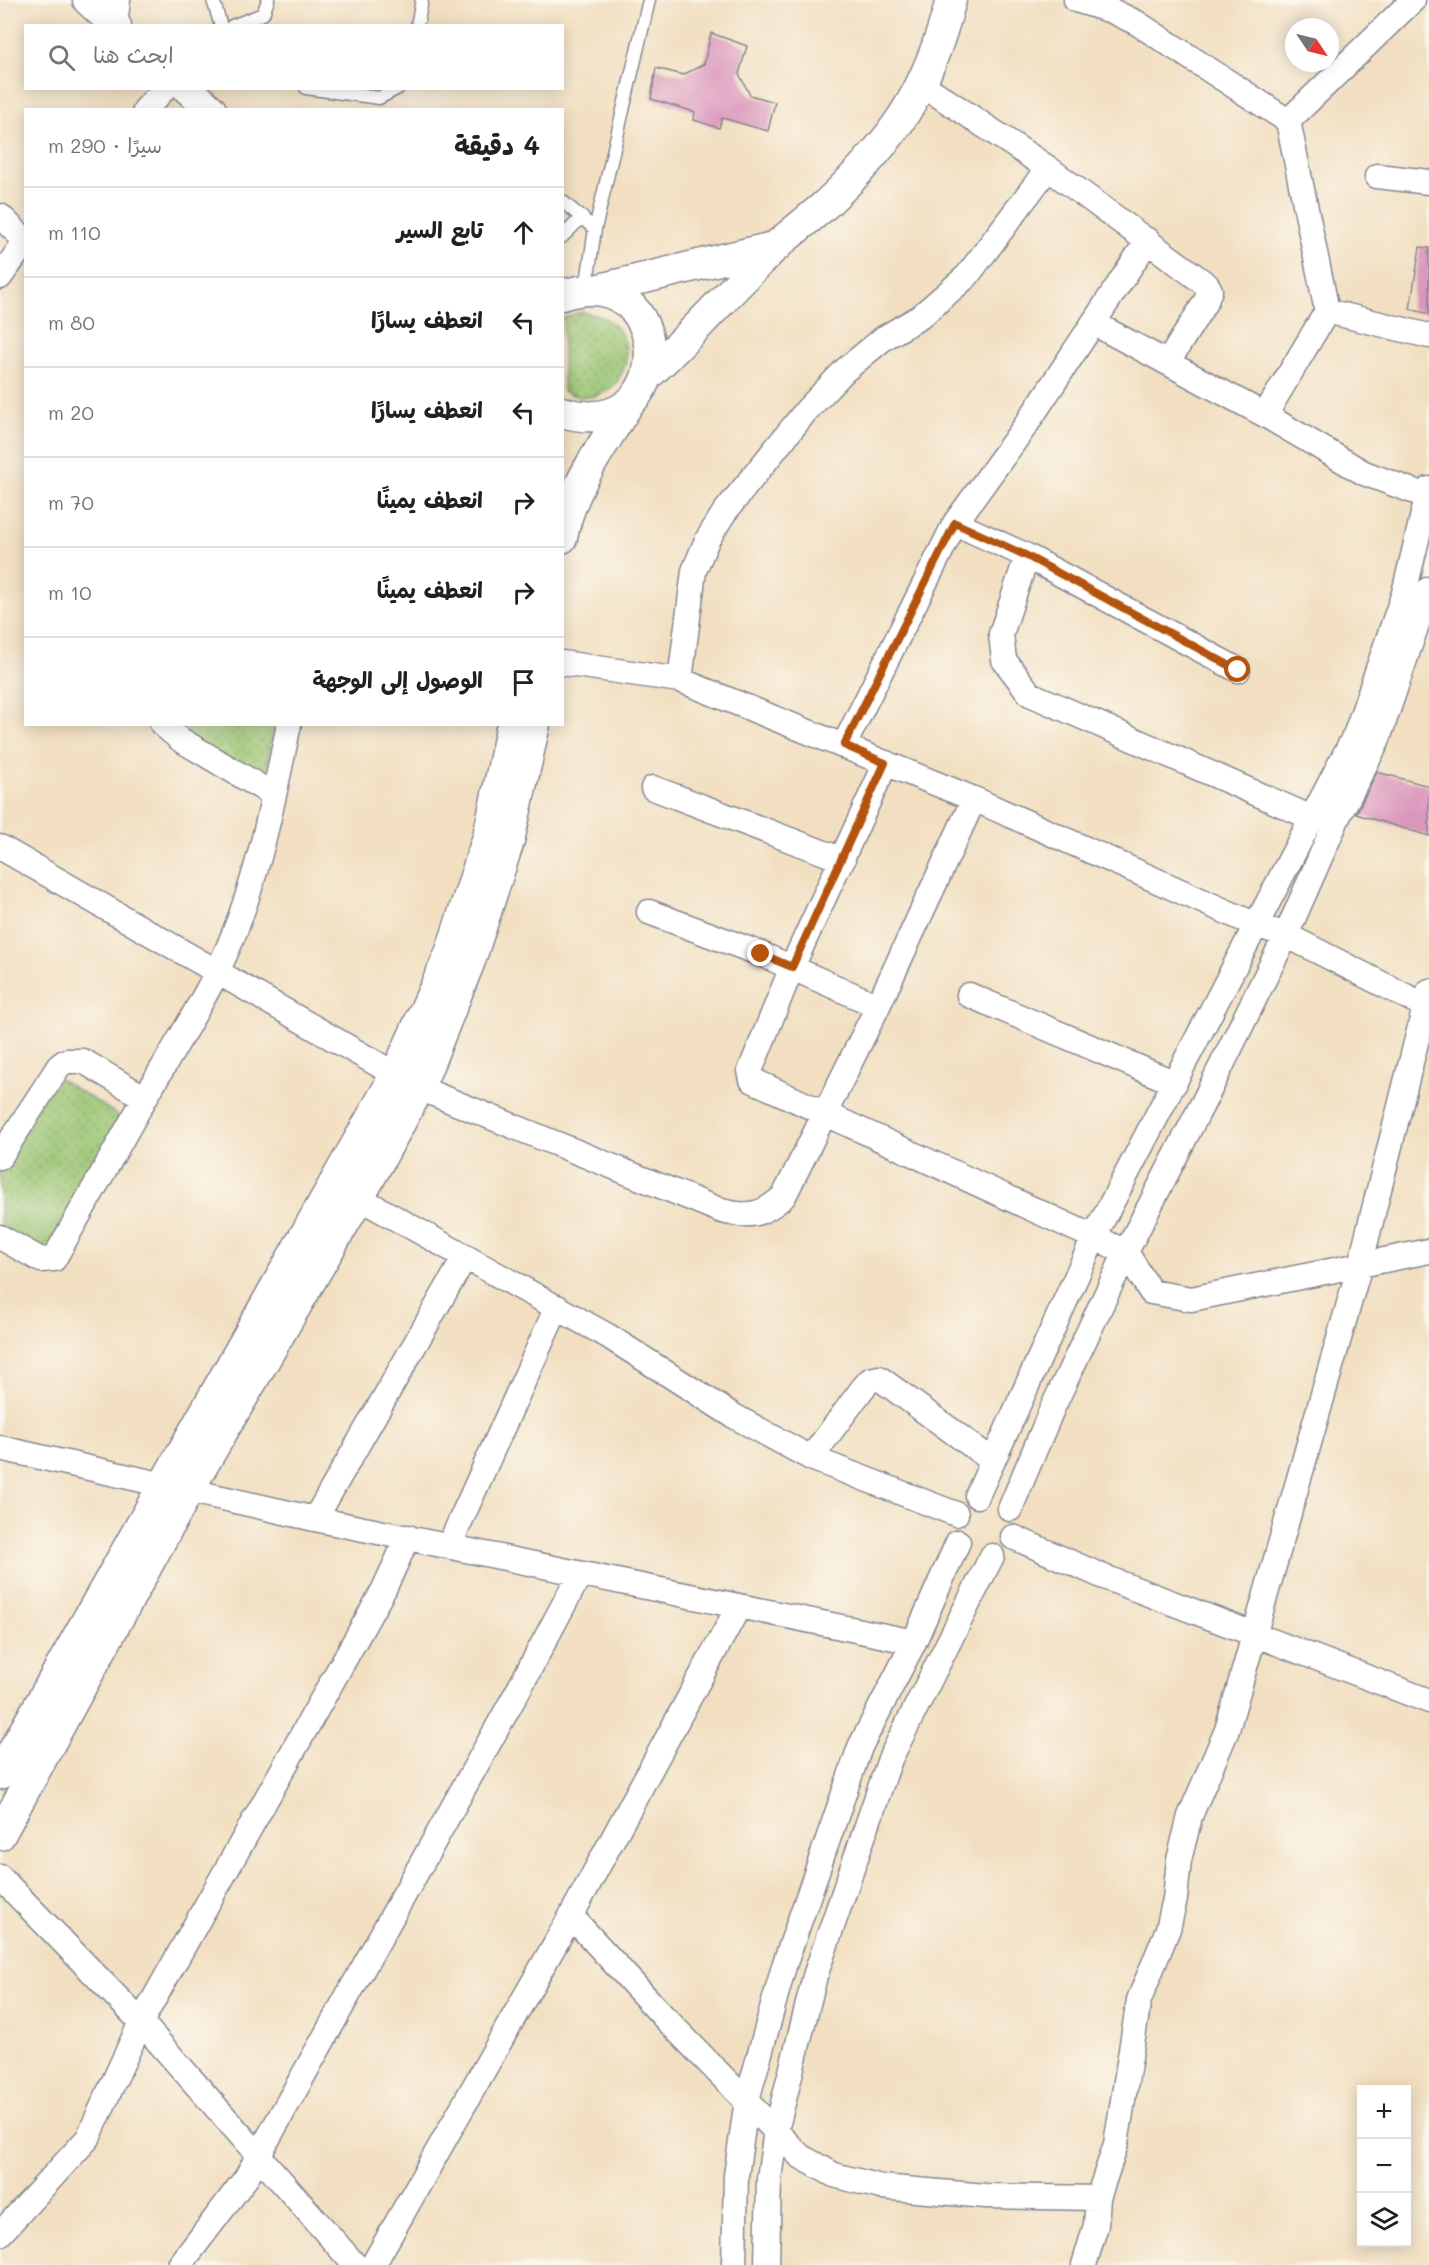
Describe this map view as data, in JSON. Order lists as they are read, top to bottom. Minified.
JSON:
{"north":"bottom right","page":{"search":"ابحث هنا","heading":["4 دقيقة","سيرًا · 290 m"],"list":[["تابع السير","110 m"],["انعطف يسارًا","80 m"],["انعطف يسارًا","20 m"],["انعطف يمينًا","70 m"],["انعطف يمينًا","10 m"],"الوصول إلى الوجهة"],"map_buttons":["+","−"]}}
